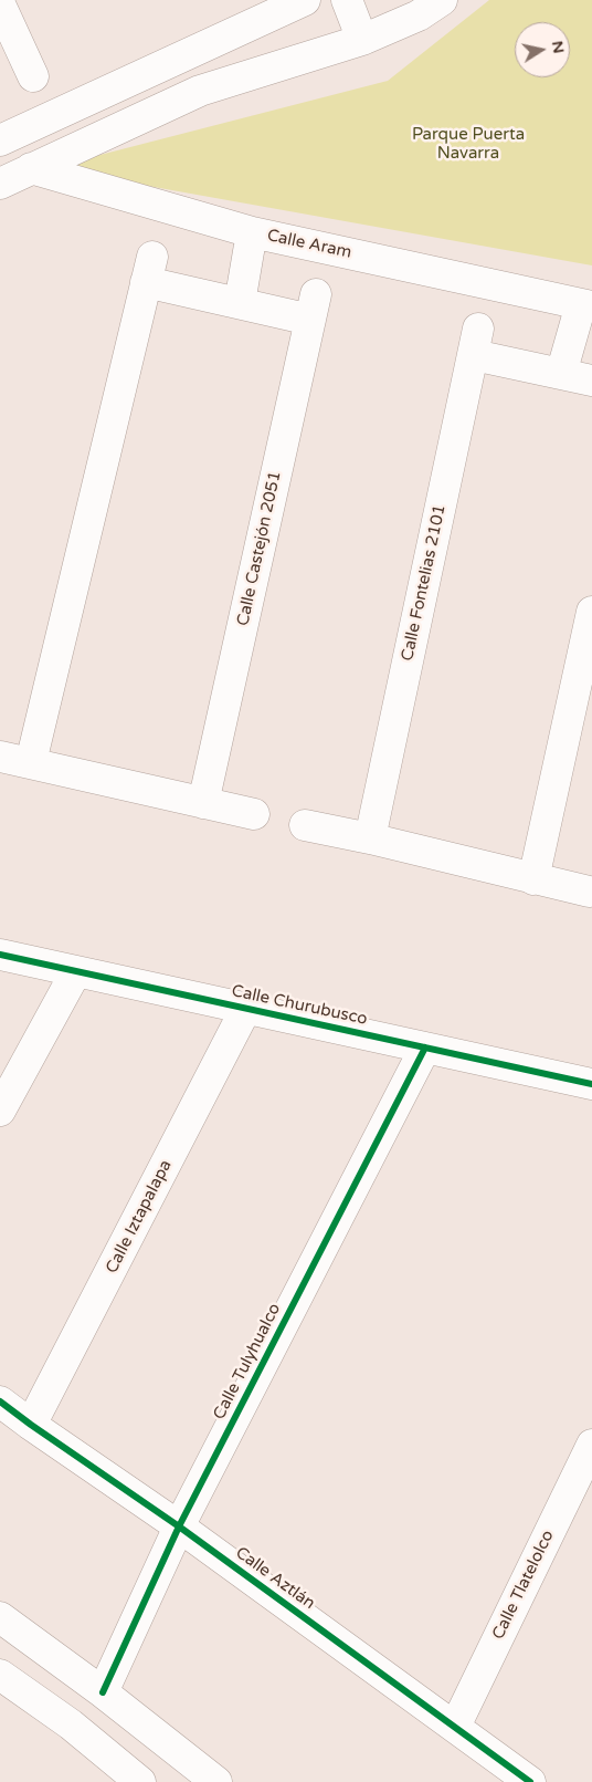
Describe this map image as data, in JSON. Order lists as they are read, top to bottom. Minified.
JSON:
{"streets":{"street":["Calle Aram","Calle Castejón 2051","Calle Fontelias 2101","Calle Churubusco","Calle Iztapalapa","Calle Tulyhualco","Calle Aztlán","Calle Tlatelolco"]},"crossings":[["Calle Churubusco","Calle Iztapalapa"],["Calle Churubusco","Calle Tulyhualco"],["Calle Iztapalapa","Calle Aztlán"],["Calle Tulyhualco","Calle Aztlán"],["Calle Aztlán","Calle Tlatelolco"]],"parks":["Parque Puerta Navarra"],"north":"right"}
